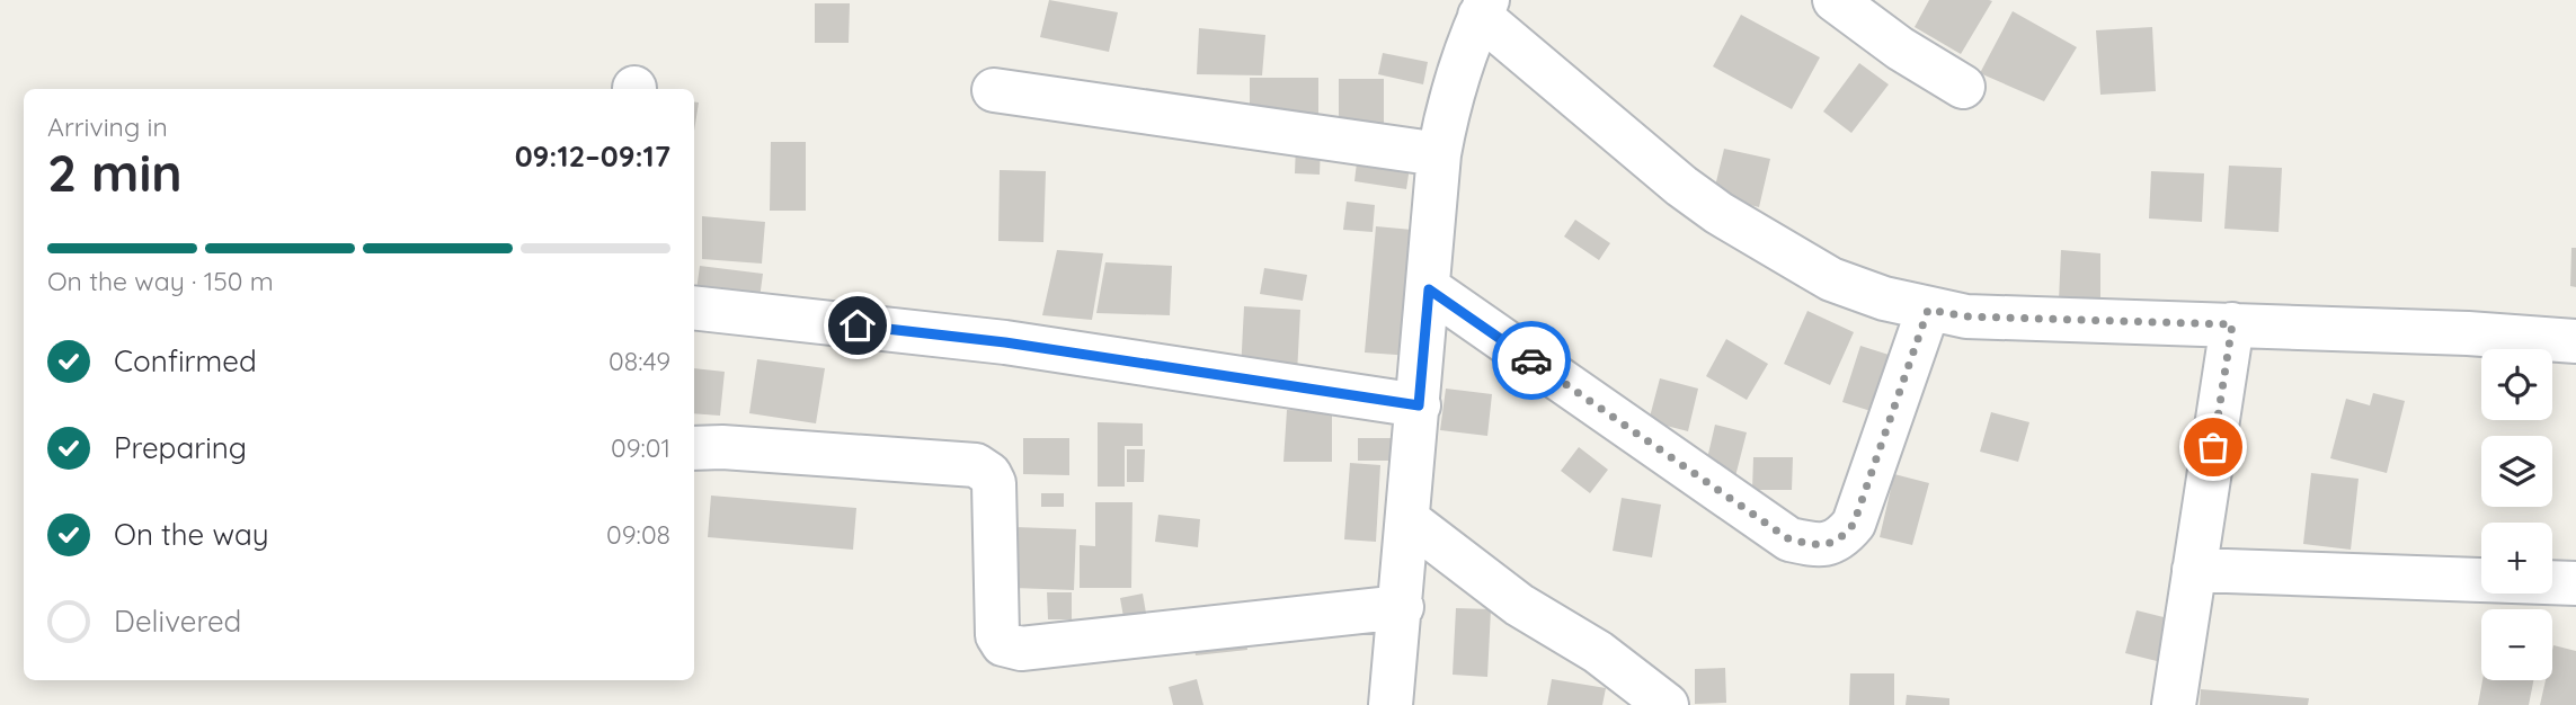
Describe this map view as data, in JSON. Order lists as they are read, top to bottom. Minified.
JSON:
{"page":{"heading":["2 min","Arriving in","09:12–09:17"],"bar":"On the way · 150 m","list":[["Confirmed","08:49"],["Preparing","09:01"],["On the way","09:08"],"Delivered"],"map_buttons":["+","−"]}}
